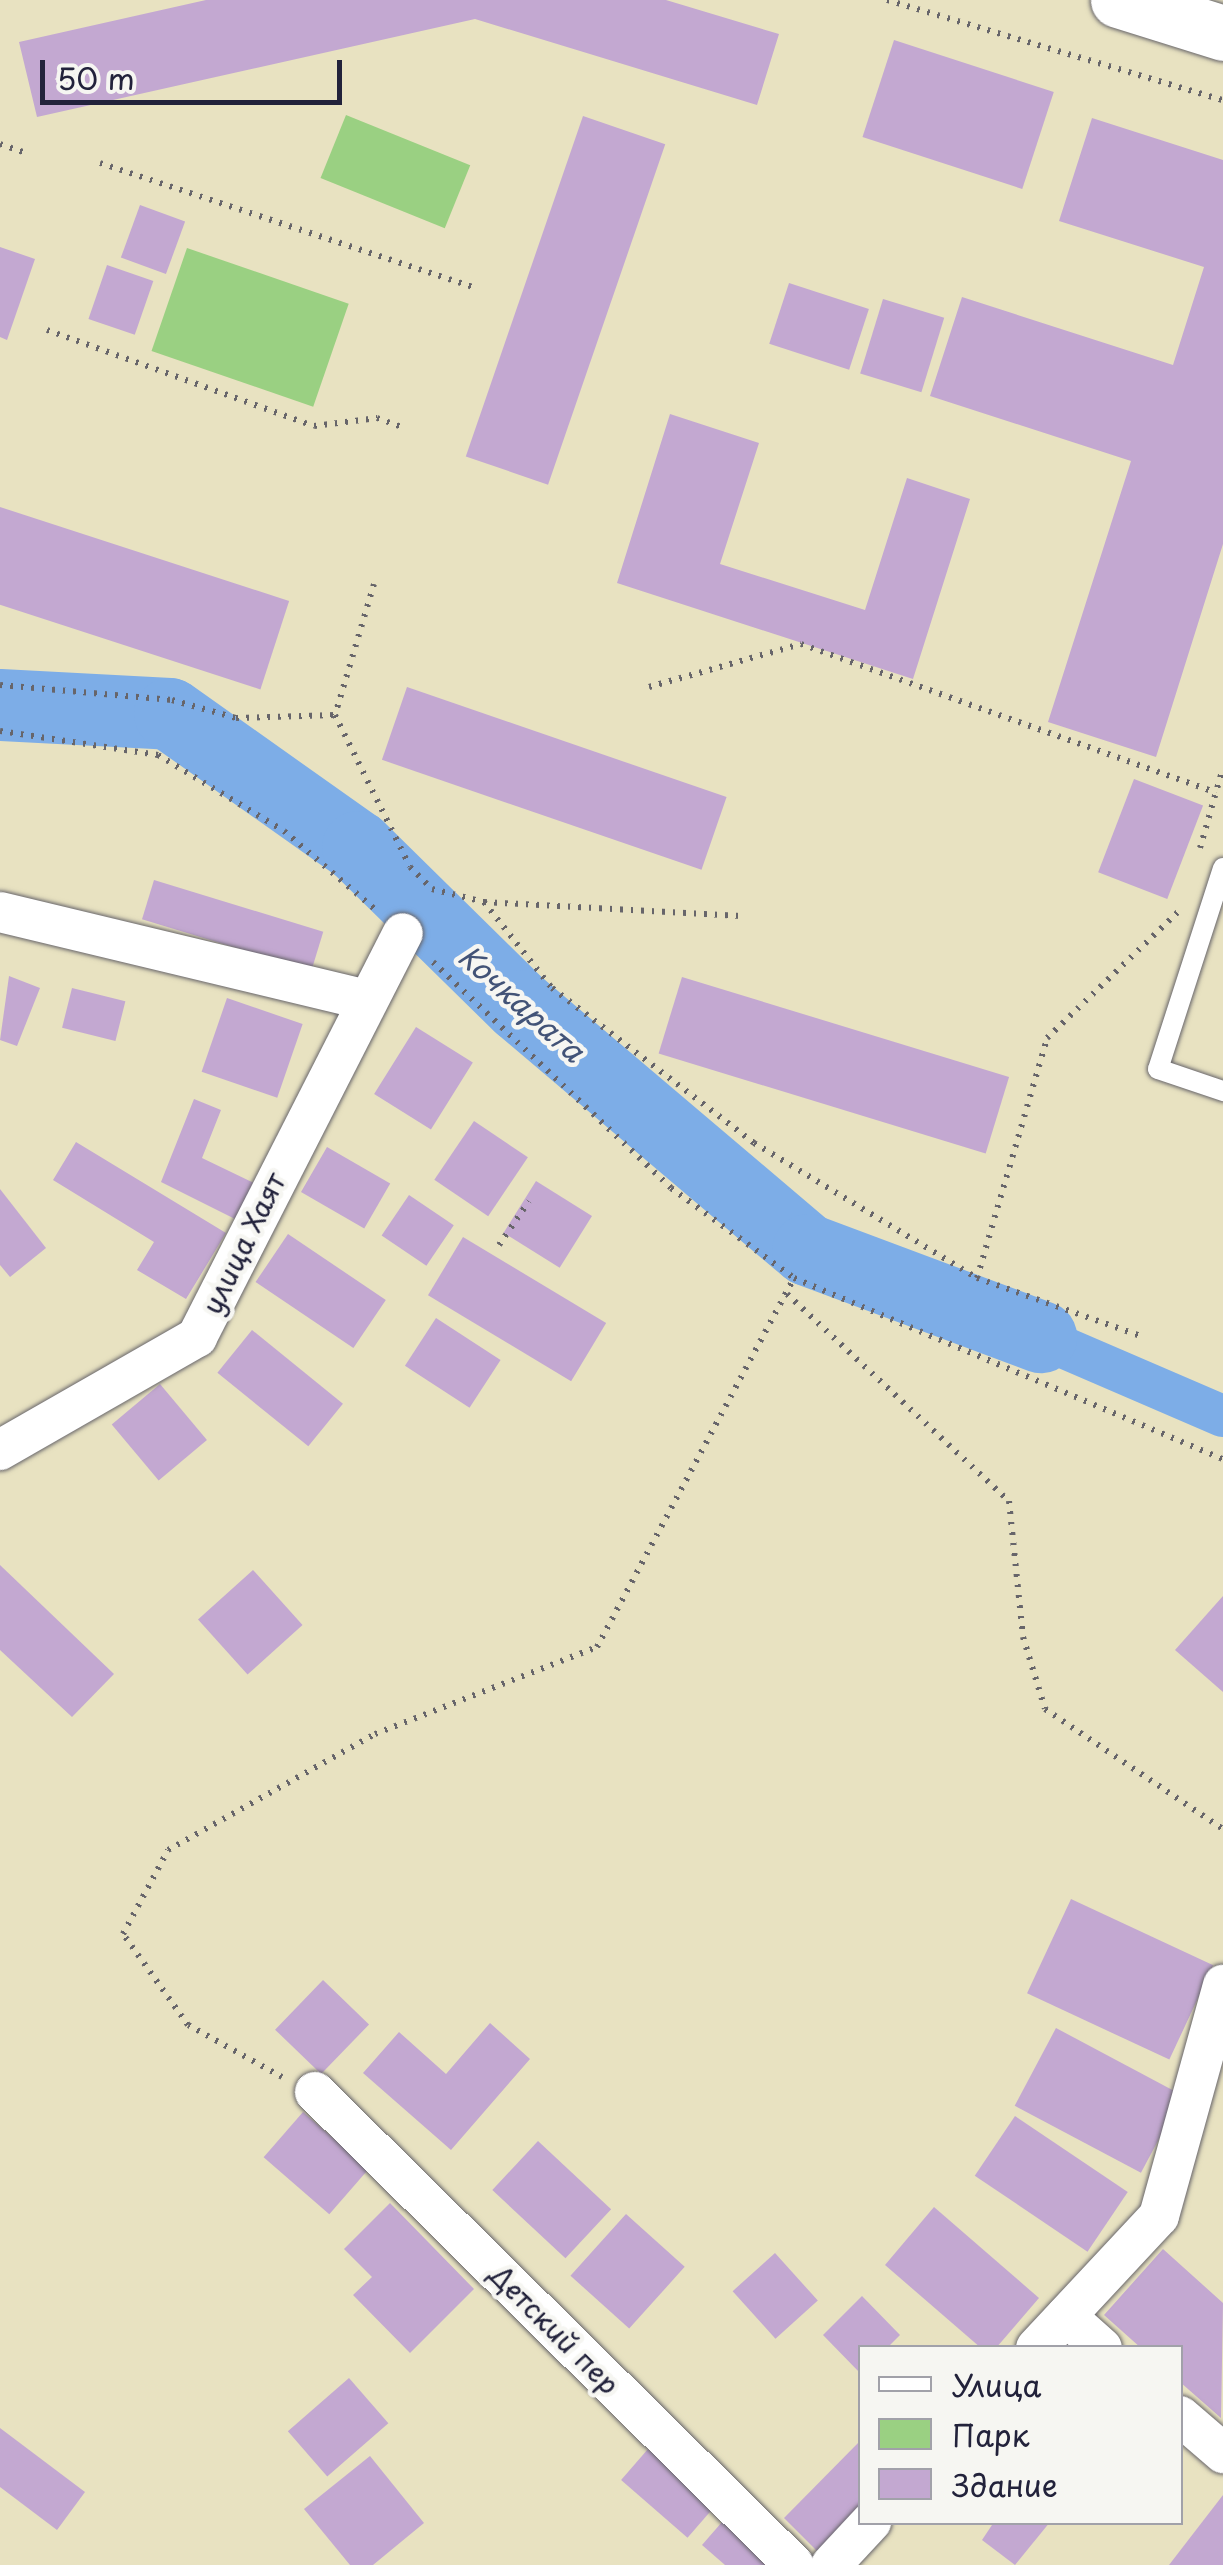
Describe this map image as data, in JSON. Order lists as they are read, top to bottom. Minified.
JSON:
{"streets":{"street":["улица Хаят","Детский пер"]},"water":["Кочкарата"],"legend":["Улица","Парк","Здание"],"scale_bar":"50 m"}
